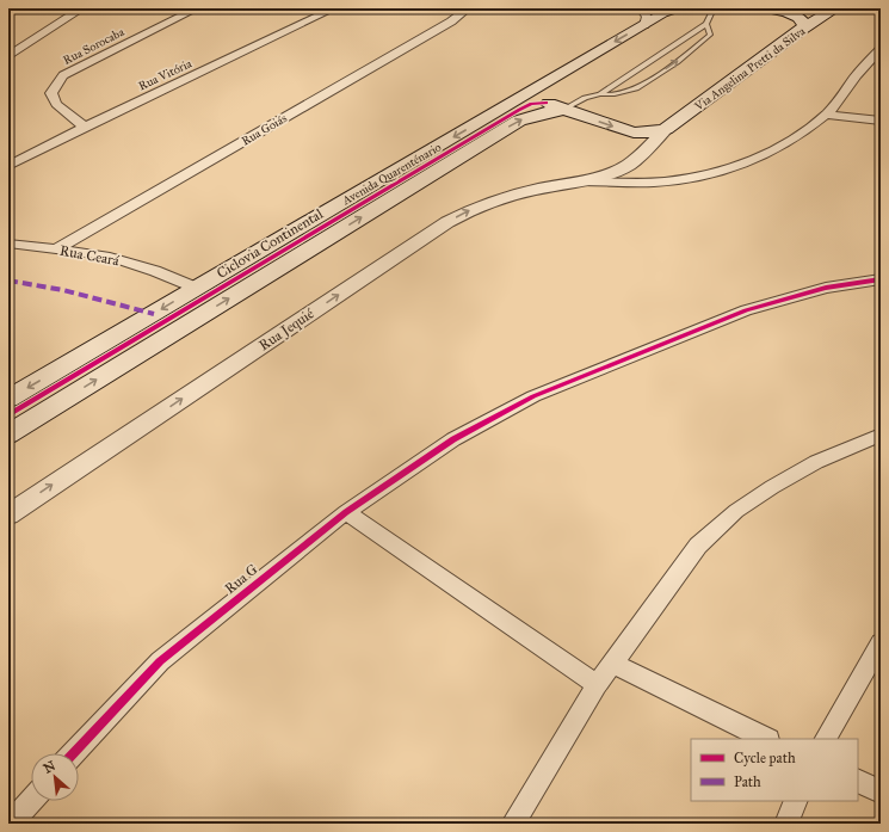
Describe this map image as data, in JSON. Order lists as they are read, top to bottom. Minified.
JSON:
{"streets":{"main road":["Via Angelina Pretti da Silva","Avenida Quarenténario"],"street":["Rua Sorocaba","Rua Vitória","Rua Goiás","Rua Ceará","Rua Jequié","Rua G"],"cycle path":["Ciclovia Continental"]},"crossings":[["Rua Sorocaba","Rua Vitória"],["Via Angelina Pretti da Silva","Rua Jequié"],["Rua Goiás","Rua Ceará"],["Avenida Quarenténario","Rua Ceará"]],"one_way":["Rua Jequié"],"legend":["Cycle path","Path"],"north":"top left"}
